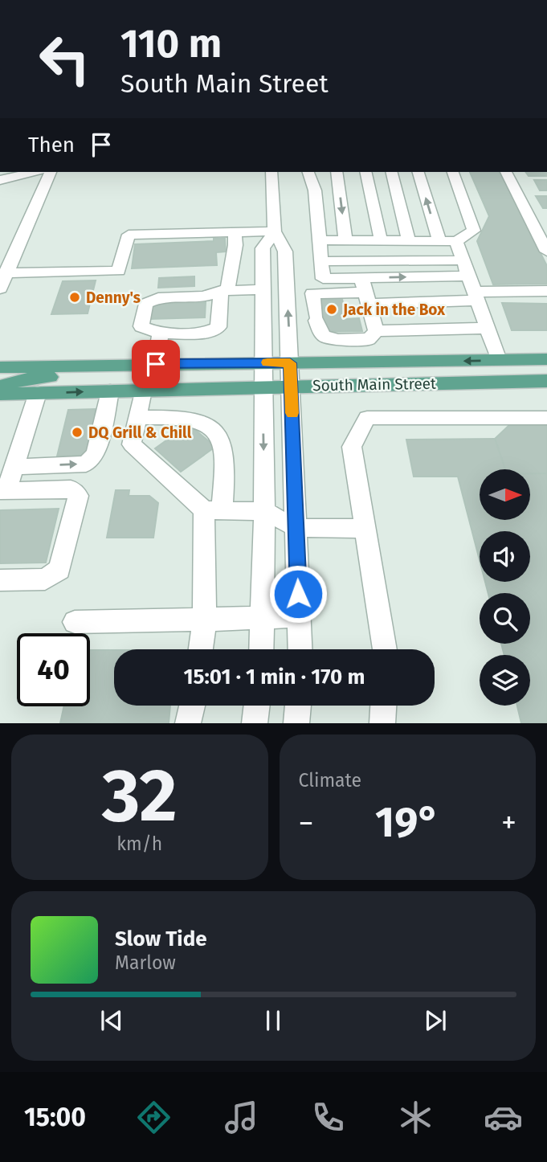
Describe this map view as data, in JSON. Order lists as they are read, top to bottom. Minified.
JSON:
{"streets":{"main road":["South Main Street"]},"places":["Denny's","Jack in the Box","DQ Grill & Chill"],"north":"right","page":{"turn":["110 m","South Main Street"],"then":"Then","limit":"40","trip":"15:01 · 1 min · 170 m","tile":[["32","km/h"],"Climate"],"heat":["−","19°","+"],"song":["Slow Tide","Marlow"],"tabs":"15:00"}}
